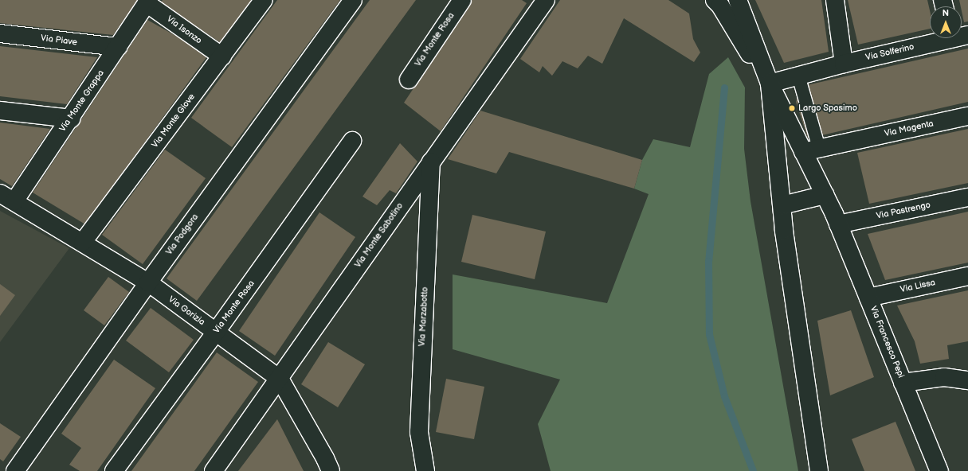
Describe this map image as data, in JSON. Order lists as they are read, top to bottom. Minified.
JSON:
{"streets":{"street":["Via Isonzo","Via Monte Rosa","Via Piave","Via Solferino","Via Monte Grappa","Via Monte Giove","Via Magenta","Via Pastrengo","Via Podgora","Via Monte Sabotino","Via Lissa","Via Gorizia","Via Marzabotto","Via Francesco Pepi"]},"crossings":[["Via Isonzo","Via Monte Grappa"],["Via Isonzo","Via Monte Giove"],["Via Monte Rosa","Via Gorizia"],["Via Piave","Via Monte Grappa"],["Via Solferino","Via Francesco Pepi"],["Via Monte Grappa","Via Gorizia"],["Via Monte Giove","Via Gorizia"],["Via Magenta","Via Francesco Pepi"],["Via Pastrengo","Via Francesco Pepi"],["Via Podgora","Via Gorizia"],["Via Monte Sabotino","Via Gorizia"],["Via Monte Sabotino","Via Marzabotto"],["Via Lissa","Via Francesco Pepi"]],"places":["Largo Spasimo"],"north":"top"}
